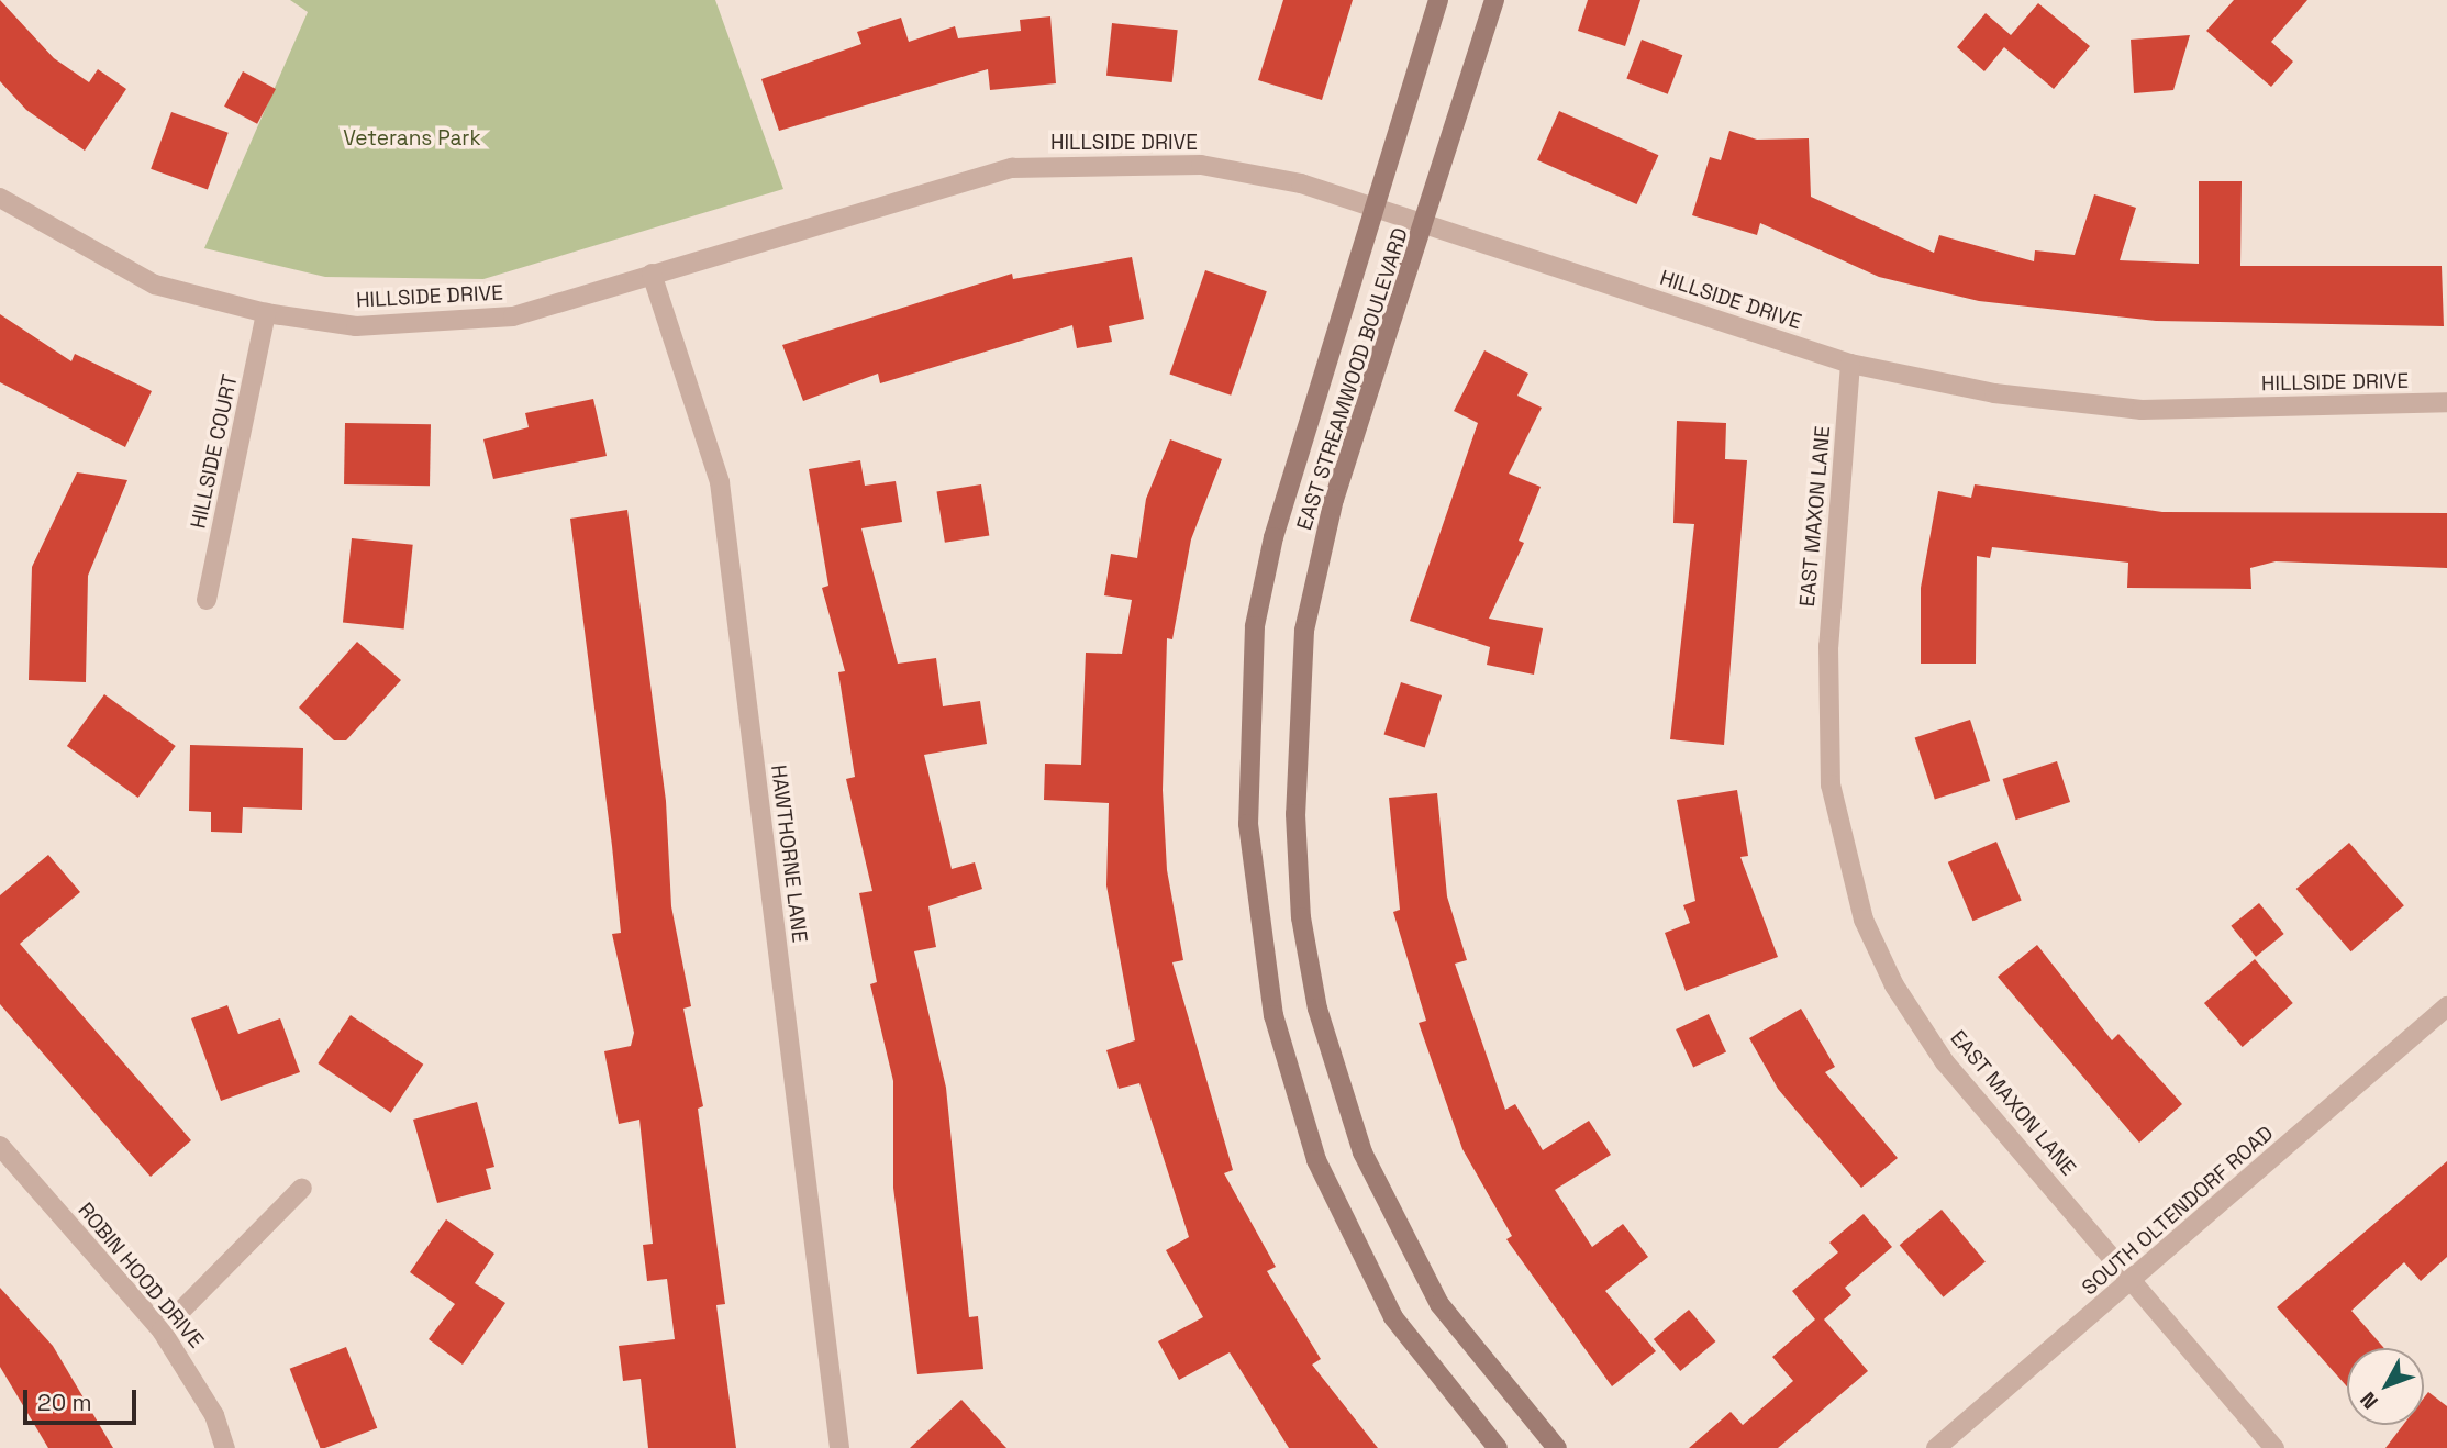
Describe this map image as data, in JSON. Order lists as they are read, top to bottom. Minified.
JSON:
{"streets":{"street":["HILLSIDE DRIVE","EAST STREAMWOOD BOULEVARD","HILLSIDE COURT","EAST MAXON LANE","HAWTHORNE LANE","SOUTH OLTENDORF ROAD","ROBIN HOOD DRIVE"]},"crossings":[["HILLSIDE DRIVE","EAST STREAMWOOD BOULEVARD"],["HILLSIDE DRIVE","HILLSIDE COURT"],["HILLSIDE DRIVE","EAST MAXON LANE"],["HILLSIDE DRIVE","HAWTHORNE LANE"],["EAST MAXON LANE","SOUTH OLTENDORF ROAD"]],"parks":["Veterans Park"],"scale_bar":"20 m","north":"bottom left"}
